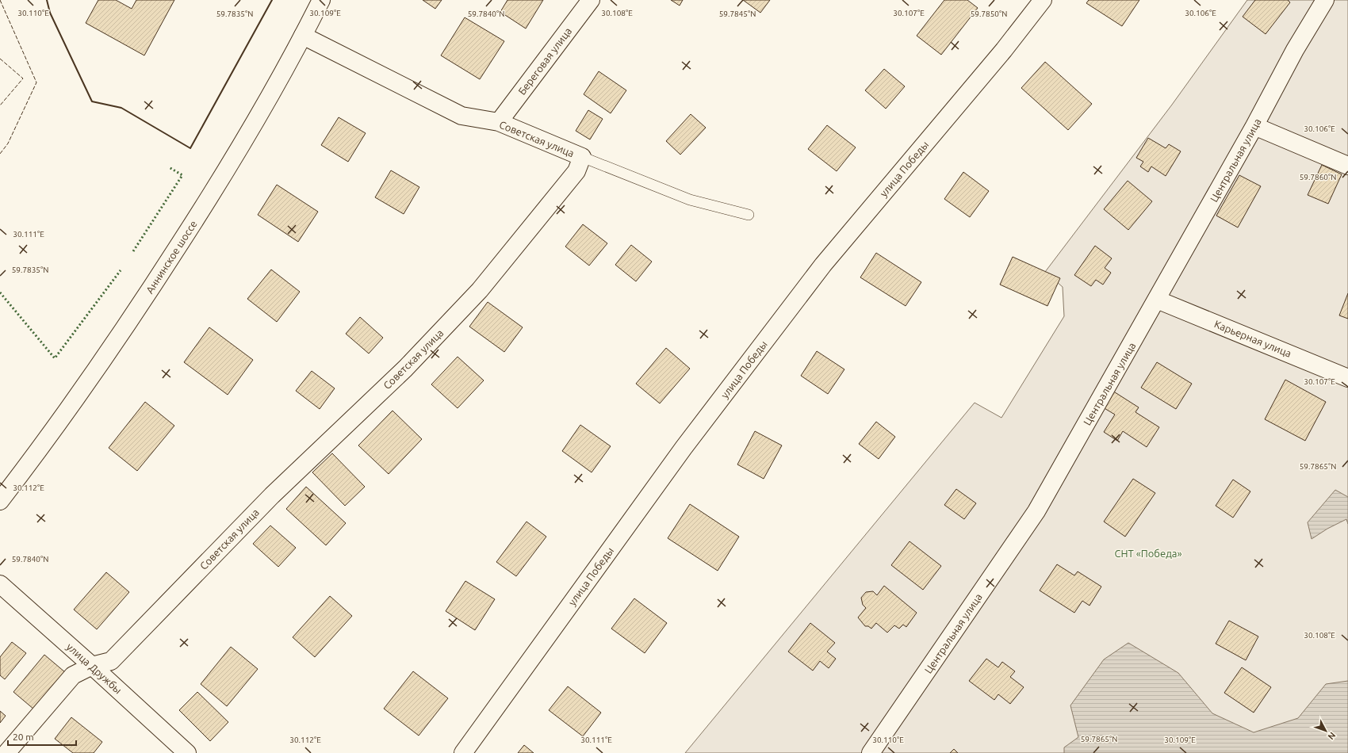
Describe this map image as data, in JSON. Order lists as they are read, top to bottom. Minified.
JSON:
{"streets":{"street":["Береговая улица","Советская улица","Центральная улица","улица Победы","Аннинское шоссе","Карьерная улица","улица Дружбы"]},"crossings":[["Береговая улица","Советская улица"],["Советская улица","Аннинское шоссе"],["Советская улица","улица Дружбы"],["Центральная улица","Карьерная улица"]],"parks":["СНТ «Победа»"],"scale_bar":"20 m","north":"bottom right","coordinates":["30.106°E","30.110°E","30.109°E","30.108°E","30.107°E","59.7835°N","59.7840°N","59.7845°N","59.7850°N","59.7860°N","30.111°E","59.7865°N","30.112°E"]}
